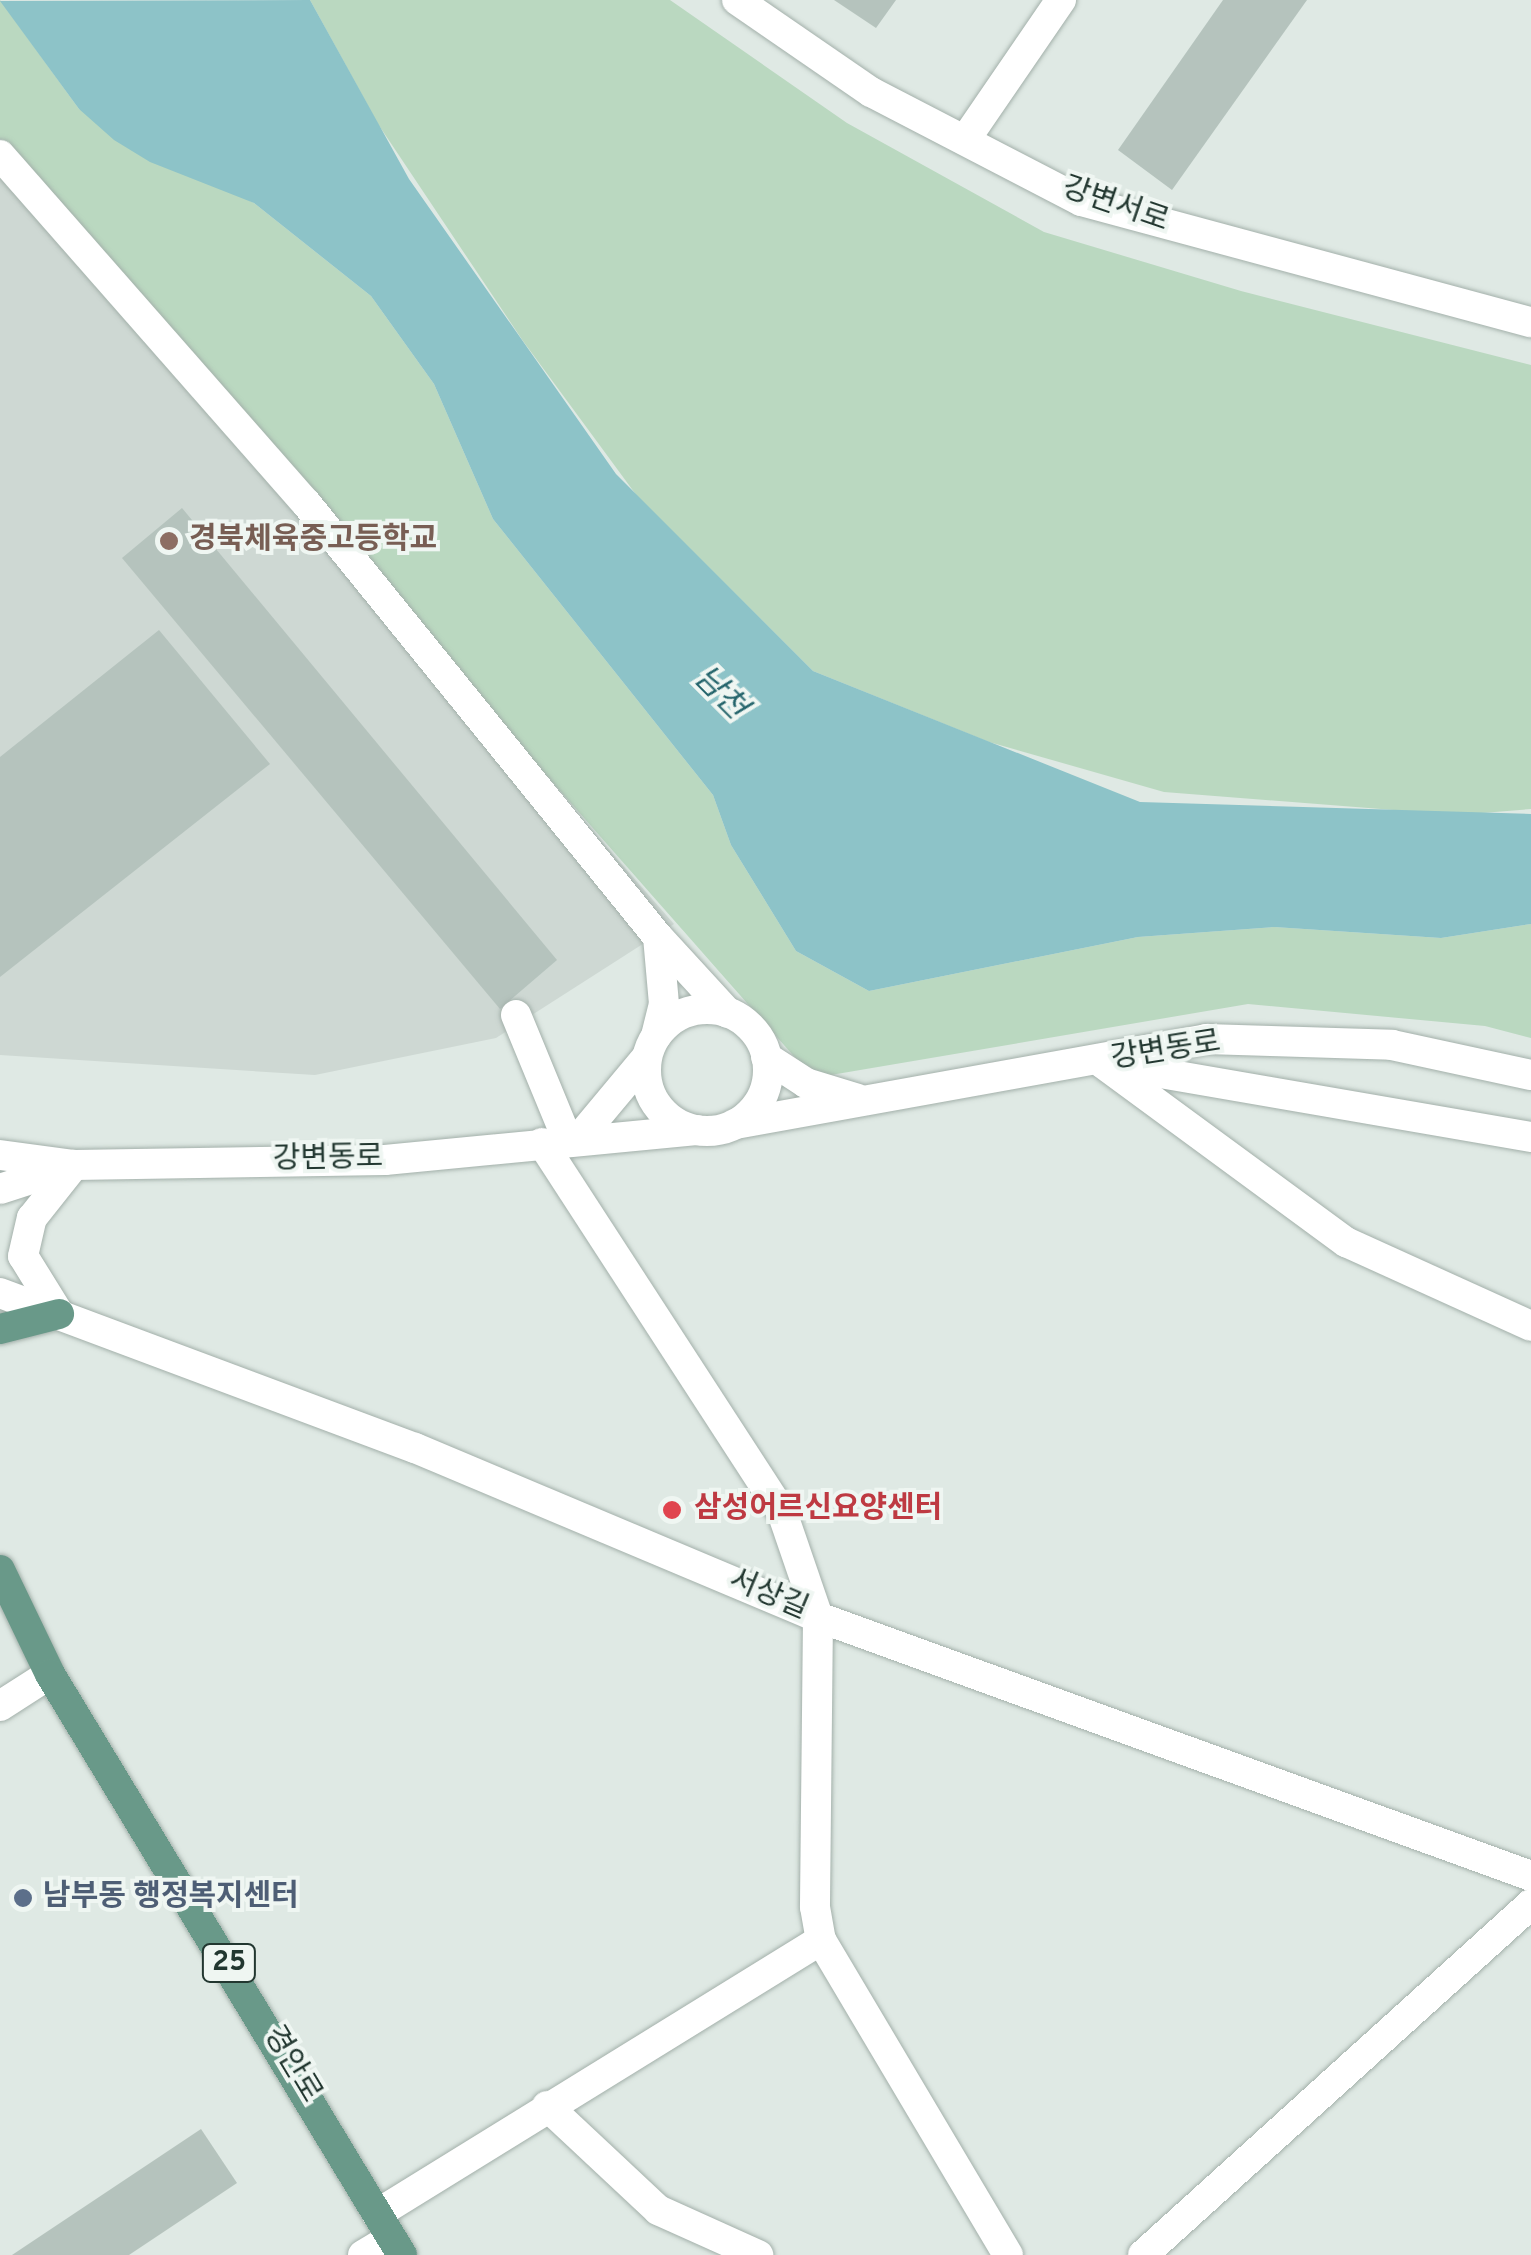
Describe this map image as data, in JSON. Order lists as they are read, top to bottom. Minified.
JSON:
{"streets":{"main road":["25","경안로"],"street":["강변서로","강변동로","서상길"]},"water":["남천"],"places":["경북체육중고등학교","삼성어르신요양센터","남부동 행정복지센터"]}
